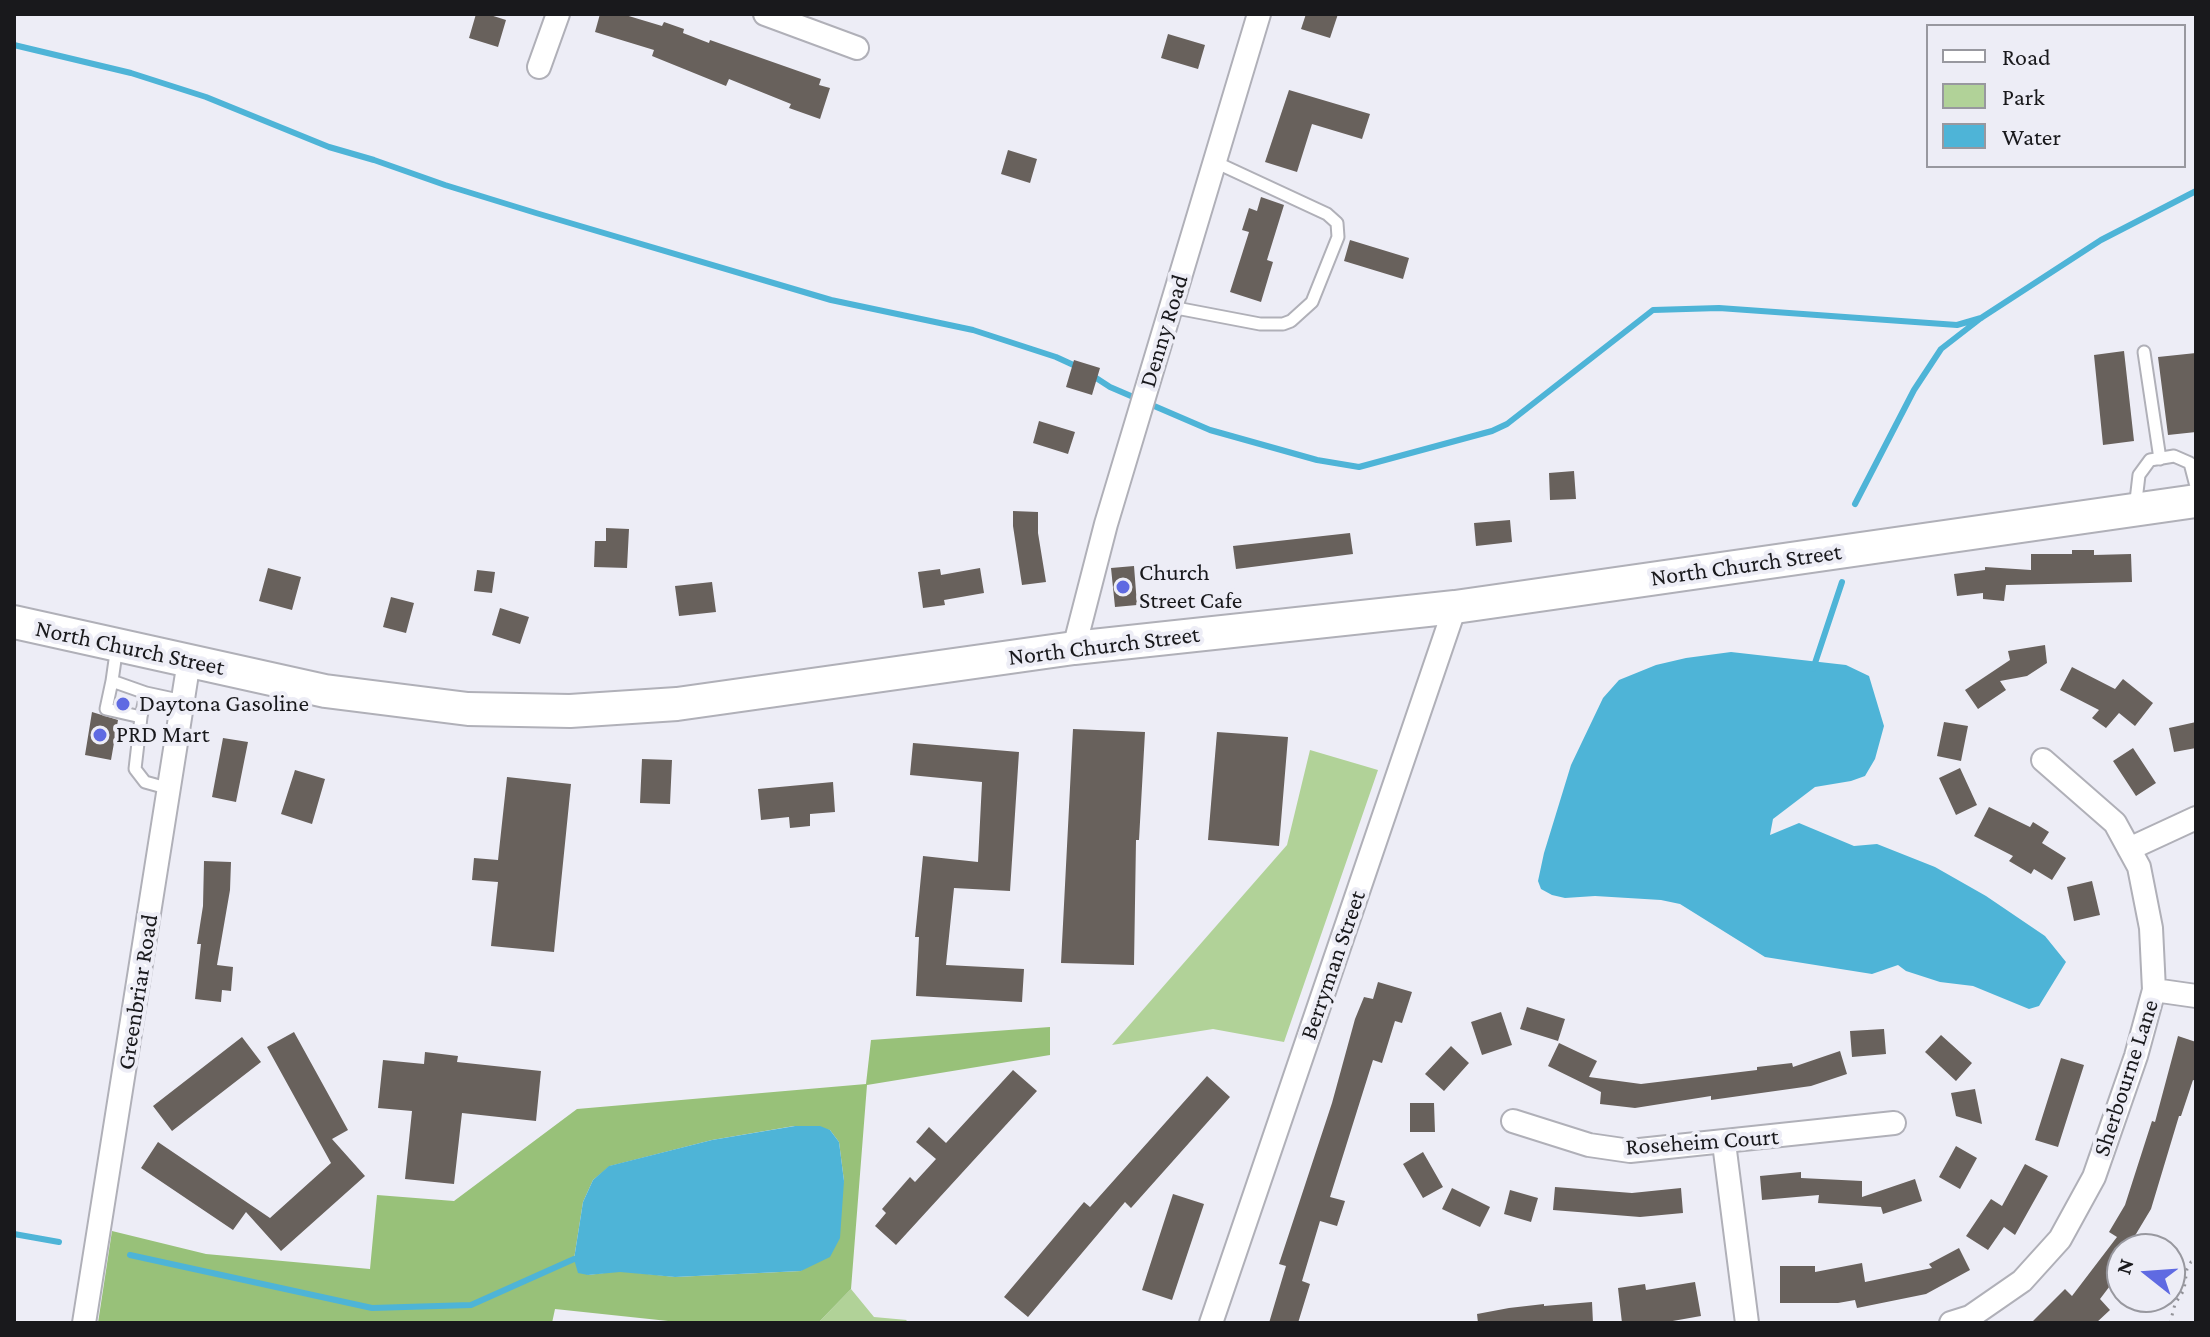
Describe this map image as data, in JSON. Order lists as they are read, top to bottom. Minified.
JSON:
{"streets":{"main road":["North Church Street"],"street":["Denny Road","Berryman Street","Greenbriar Road","Sherbourne Lane","Roseheim Court"]},"crossings":[["Denny Road","North Church Street"],["North Church Street","Berryman Street"],["North Church Street","Greenbriar Road"]],"places":["Church Street Cafe","Daytona Gasoline","PRD Mart"],"legend":["Road","Park","Water"],"north":"left"}
